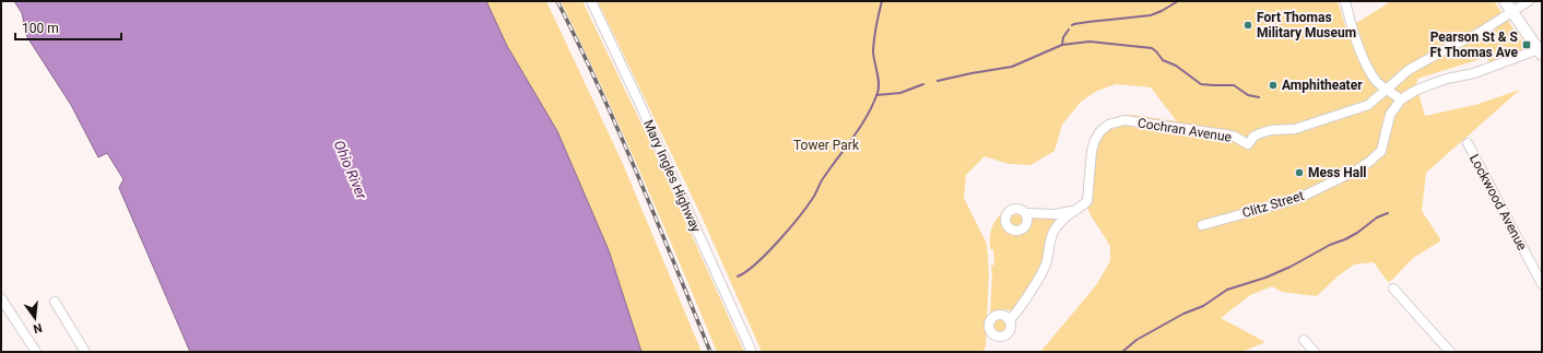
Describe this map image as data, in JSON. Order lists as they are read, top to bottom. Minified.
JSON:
{"streets":{"street":["Cochran Avenue","Mary Ingles Highway","Lockwood Avenue","Clitz Street"]},"water":["Ohio River"],"parks":["Tower Park"],"places":{"other":["Fort Thomas Military Museum","Amphitheater","Mess Hall"],"transit":["Pearson St & S Ft Thomas Ave"]},"scale_bar":"100 m","north":"bottom"}
